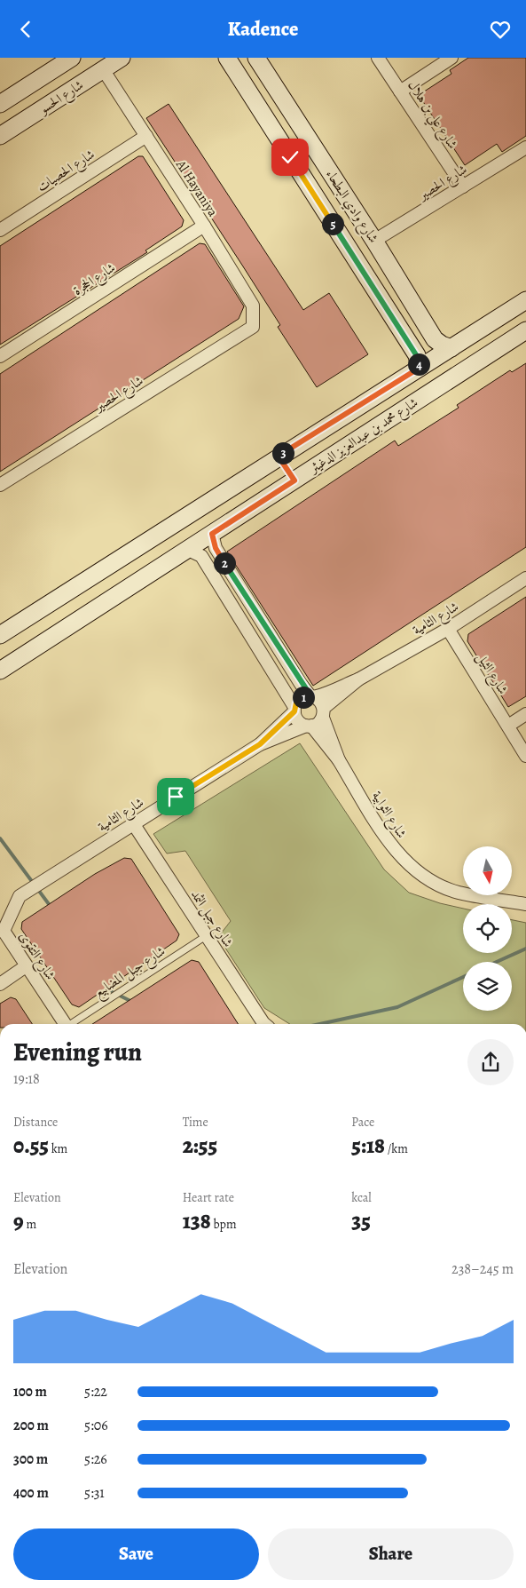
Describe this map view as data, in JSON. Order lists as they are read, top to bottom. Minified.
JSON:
{"streets":{"street":["شارع الحسو","شارع علي بن هلال","شارع الحصيات","شارع الحصير","Al Hayaniya","شارع وادي البطحاء","شارع الحجرة","شارع محمد بن عبدالعزيز الدغيثر","شارع الثامية","شارع الثيل","شارع الثوابية","شارع جبل الثمد","شارع التقوى"],"lane":["شارع جبل المضابيع"]},"crossings":[["شارع الحسو","Al Hayaniya"],["شارع علي بن هلال","شارع الحصير"],["شارع الحصيات","Al Hayaniya"],["شارع الحصير","Al Hayaniya"],["شارع الحصير","شارع وادي البطحاء"],["Al Hayaniya","شارع الحجرة"],["شارع وادي البطحاء","شارع محمد بن عبدالعزيز الدغيثر"],["شارع الثامية","شارع الثيل"],["شارع الثامية","شارع جبل الثمد"],["شارع الثامية","شارع التقوى"],["شارع جبل الثمد","شارع جبل المضابيع"]],"north":"bottom","page":{"header":"Kadence","pins":["5","4","3","2","1"],"heading":["Evening run","19:18"],"stats":[["Distance","0.55 km"],["Time","2:55"],["Pace","5:18 /km"],["Elevation","9 m"],["Heart rate","138 bpm"],["kcal","35"]],"chart":["Elevation","238–245 m"],"list":[{"name":"100 m","note":"5:22"},{"name":"200 m","note":"5:06"},{"name":"300 m","note":"5:26"},{"name":"400 m","note":"5:31"}],"buttons":["Save","Share"]}}
